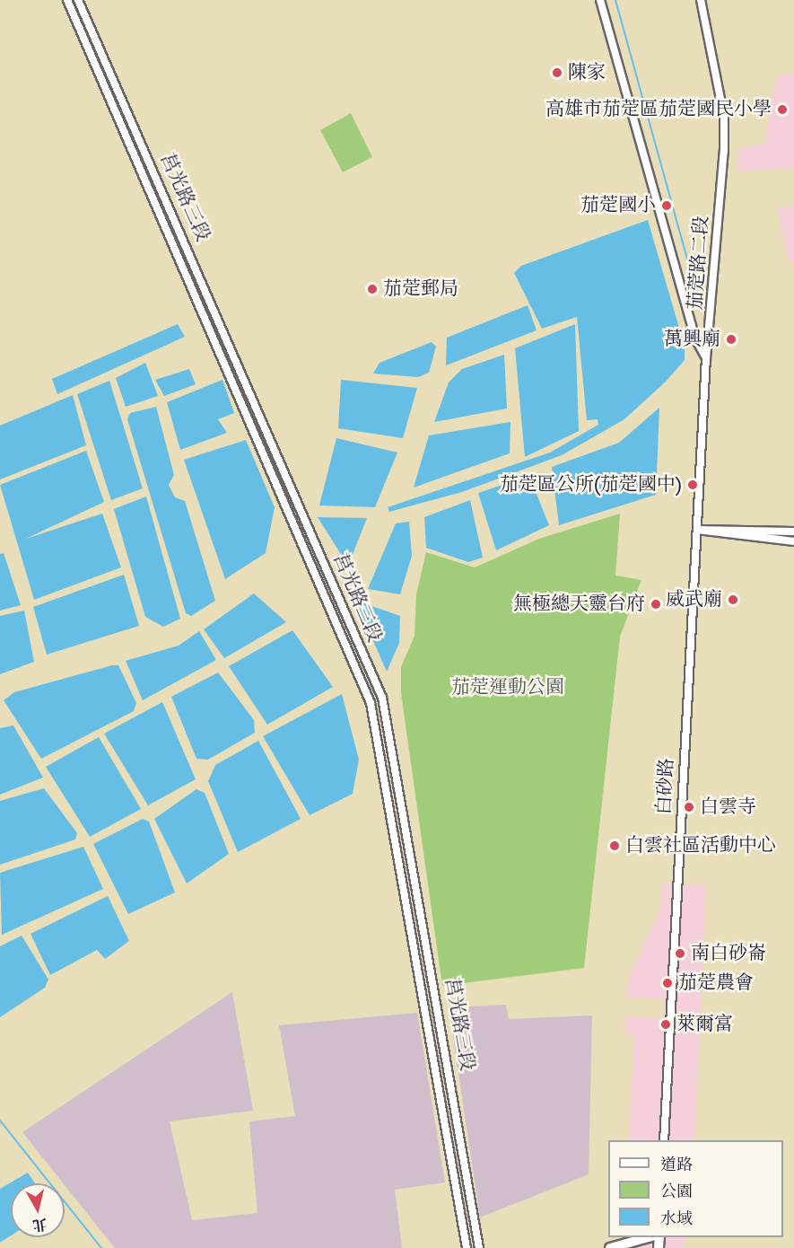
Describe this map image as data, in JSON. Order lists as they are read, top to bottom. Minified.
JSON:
{"streets":{"street":["莒光路三段","茄萣路二段","白砂路"]},"crossings":[["茄萣路二段","白砂路"]],"parks":["茄萣運動公園"],"places":["陳家","高雄市茄萣區茄萣國民小學","茄萣國小","茄萣郵局","萬興廟","茄萣區公所(茄萣國中)","威武廟","無極總天靈台府","白雲寺","白雲社區活動中心","南白砂崙","茄萣農會","萊爾富"],"legend":["道路","公園","水域"],"north":"bottom"}
